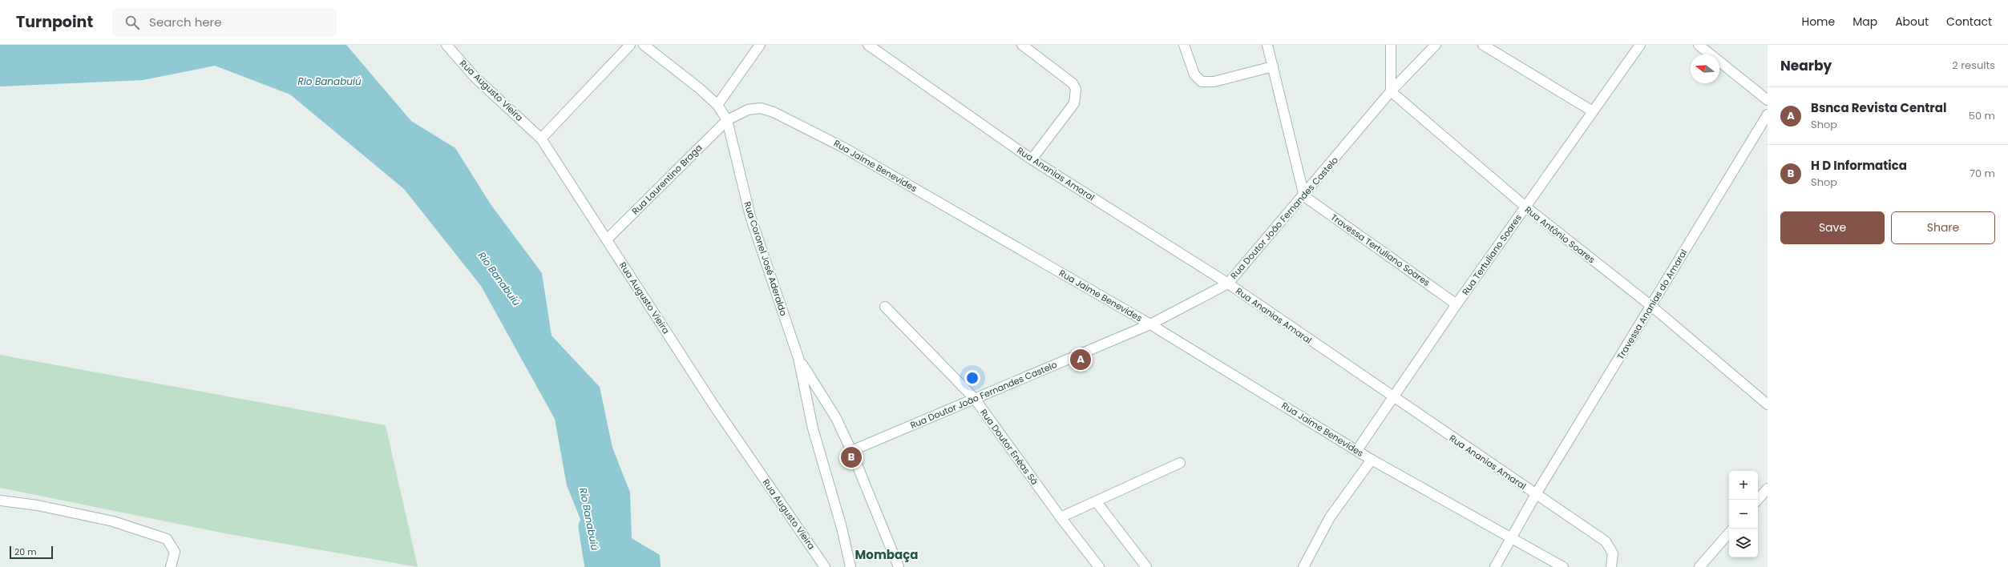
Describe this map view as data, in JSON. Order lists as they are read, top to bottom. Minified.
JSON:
{"streets":{"street":["Rua Augusto Vieira","Rua Jaime Benevides","Rua Ananias Amaral","Rua Laurentino Braga","Rua Doutor João Fernandes Castelo","Rua Antônio Soares","Travessa Tertuliano Soares","Rua Tertuliano Soares","Rua Coronel José Aderaldo","Travessa Ananias do Amaral","Rua Doutor Enéas Sá"]},"crossings":[["Rua Augusto Vieira","Rua Laurentino Braga"],["Rua Jaime Benevides","Rua Laurentino Braga"],["Rua Jaime Benevides","Rua Doutor João Fernandes Castelo"],["Rua Jaime Benevides","Rua Tertuliano Soares"],["Rua Jaime Benevides","Rua Coronel José Aderaldo"],["Rua Jaime Benevides","Travessa Ananias do Amaral"],["Rua Ananias Amaral","Rua Doutor João Fernandes Castelo"],["Rua Ananias Amaral","Rua Tertuliano Soares"],["Rua Ananias Amaral","Travessa Ananias do Amaral"],["Rua Laurentino Braga","Rua Coronel José Aderaldo"],["Rua Doutor João Fernandes Castelo","Rua Antônio Soares"],["Rua Doutor João Fernandes Castelo","Travessa Tertuliano Soares"],["Rua Doutor João Fernandes Castelo","Rua Coronel José Aderaldo"],["Rua Doutor João Fernandes Castelo","Rua Doutor Enéas Sá"],["Rua Antônio Soares","Rua Tertuliano Soares"],["Rua Antônio Soares","Travessa Ananias do Amaral"],["Travessa Tertuliano Soares","Rua Tertuliano Soares"]],"districts":["Mombaça"],"water":["Rio Banabuiú"],"scale_bar":"20 m","north":"left","page":{"header":"Turnpoint","search":"Search here","nav":["Home","Map","About","Contact"],"heading":["Nearby","2 results"],"list":[{"mark":"A","name":"Bsnca Revista Central","note":"Shop","value":"50 m"},{"mark":"B","name":"H D Informatica","note":"Shop","value":"70 m"}],"buttons":["Save","Share"],"pins":["A","B"],"map_buttons":["+","−"],"scale":"20 m"}}
